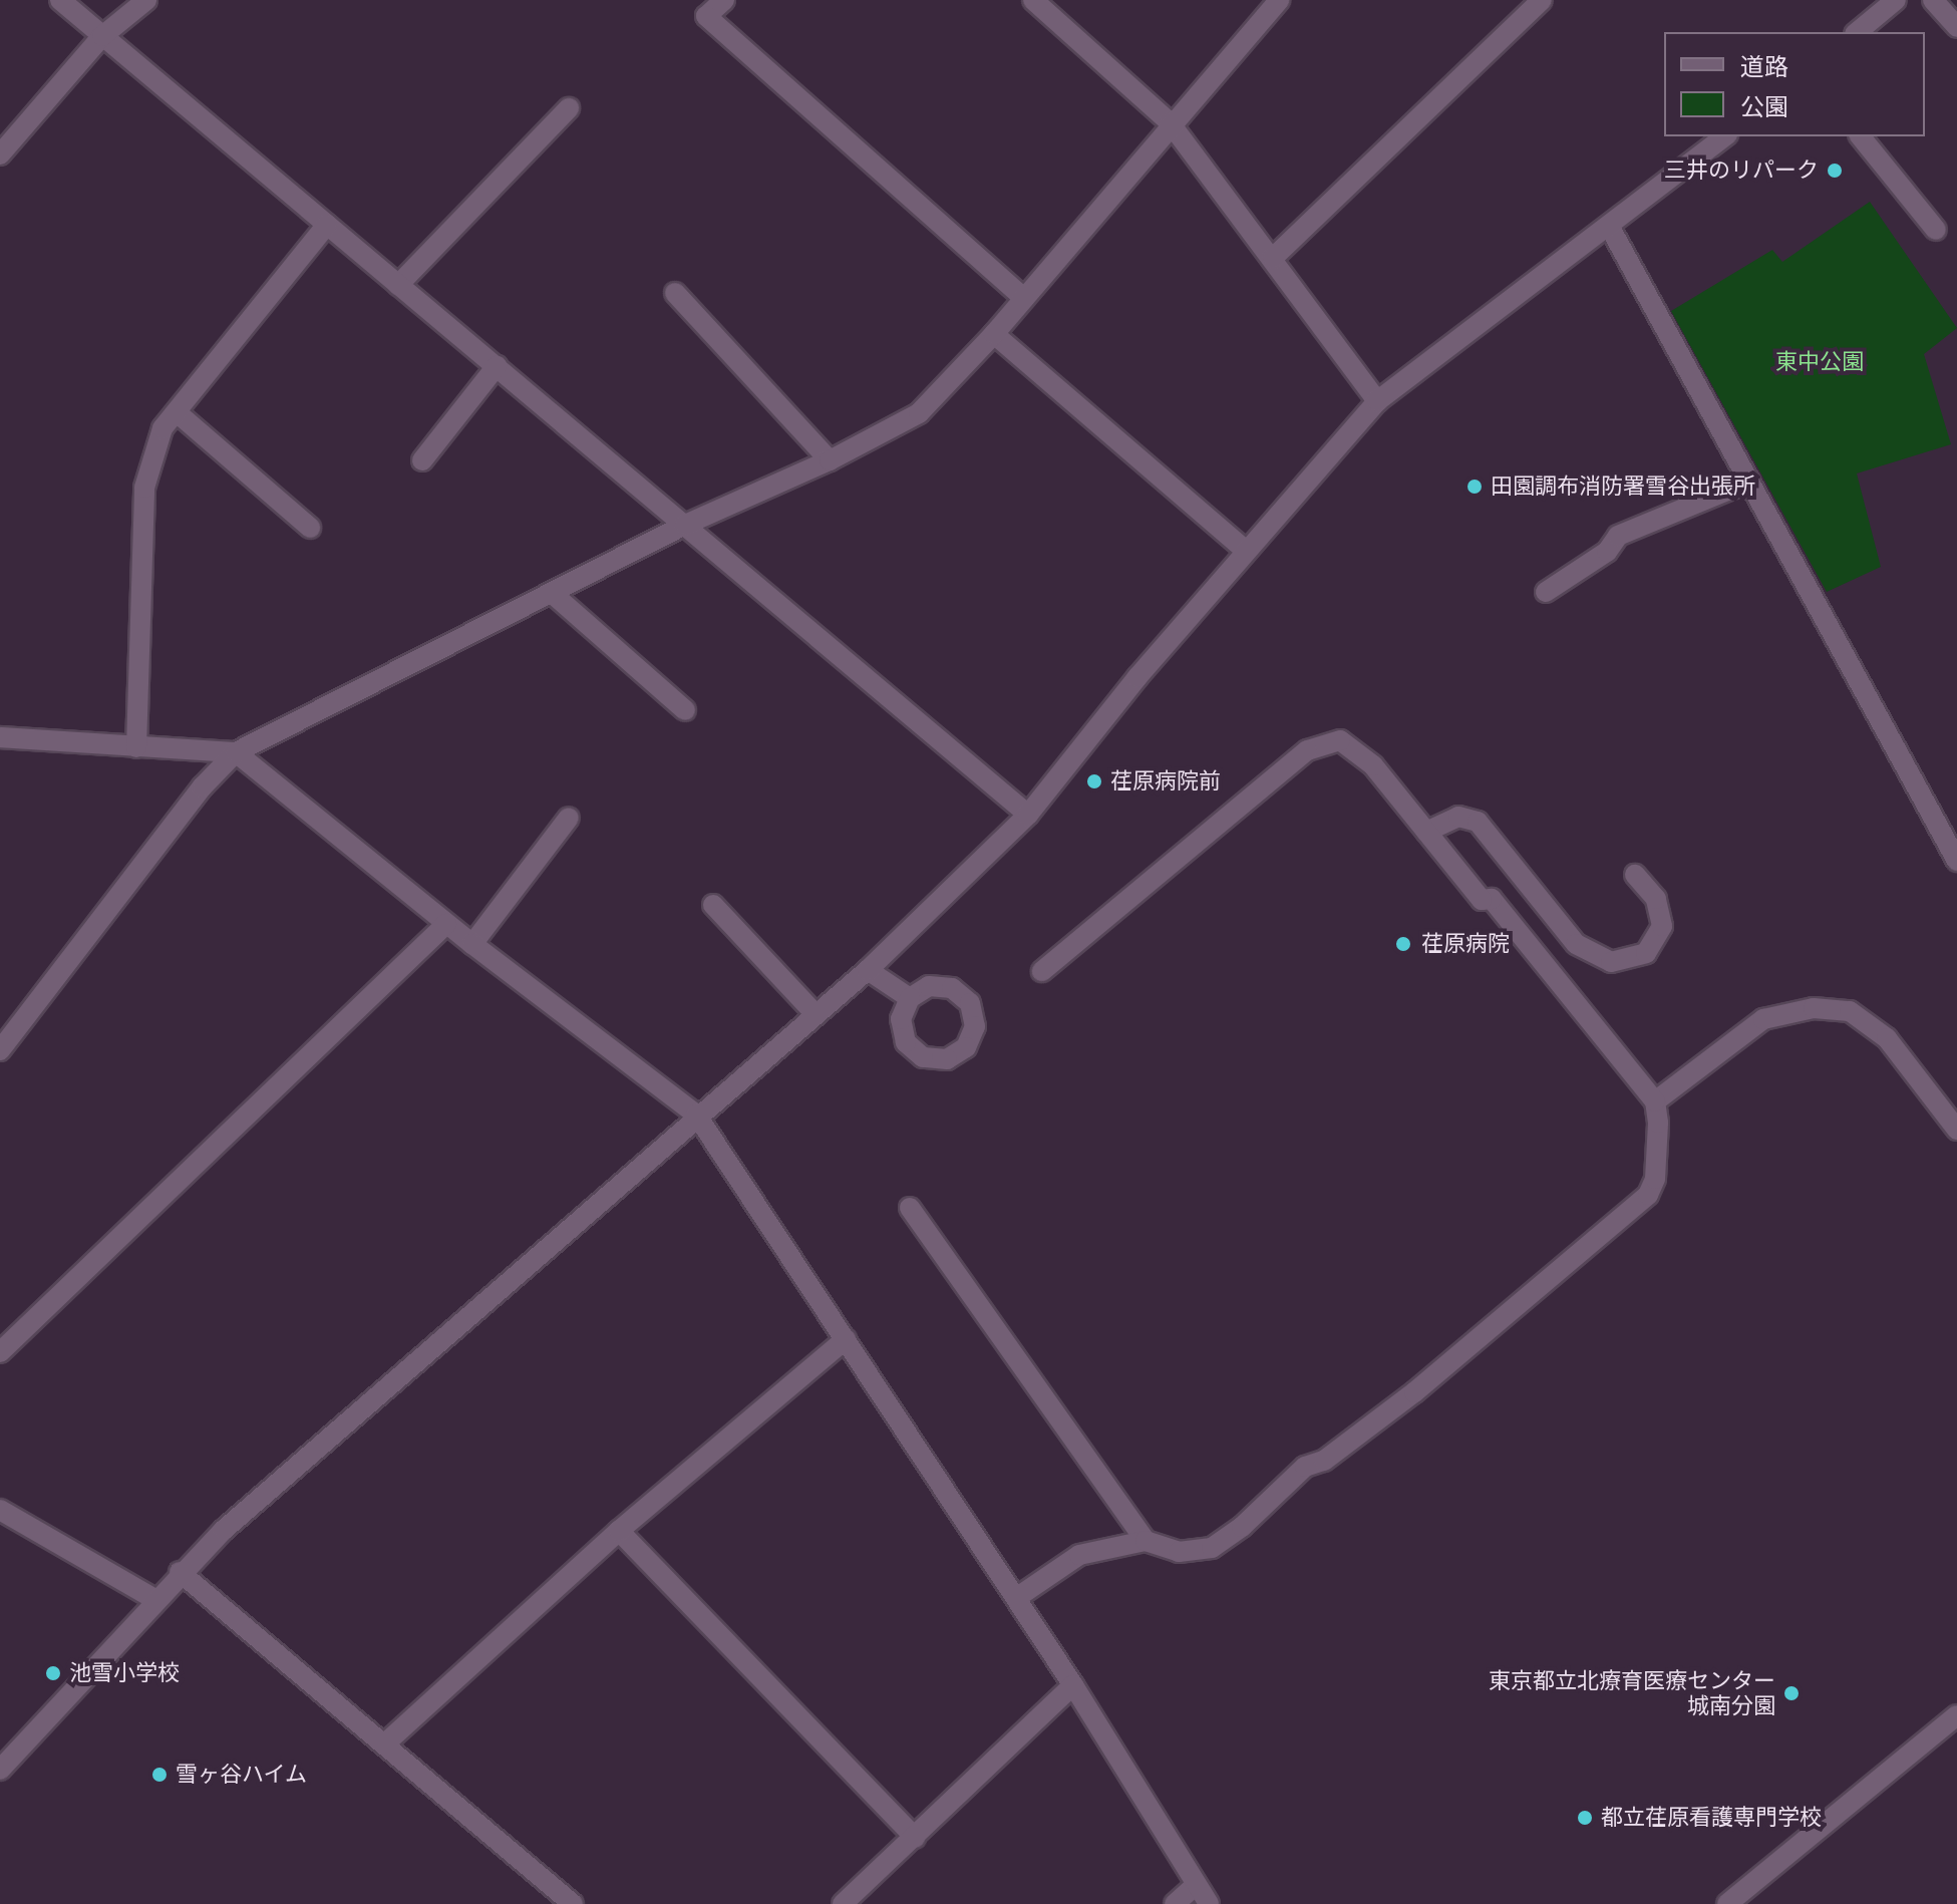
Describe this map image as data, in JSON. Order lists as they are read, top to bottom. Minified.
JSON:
{"parks":["東中公園"],"places":["三井のリパーク","田園調布消防署雪谷出張所","荏原病院前","荏原病院","池雪小学校","東京都立北療育医療センター 城南分園","雪ヶ谷ハイム","都立荏原看護専門学校"],"legend":["道路","公園"]}
